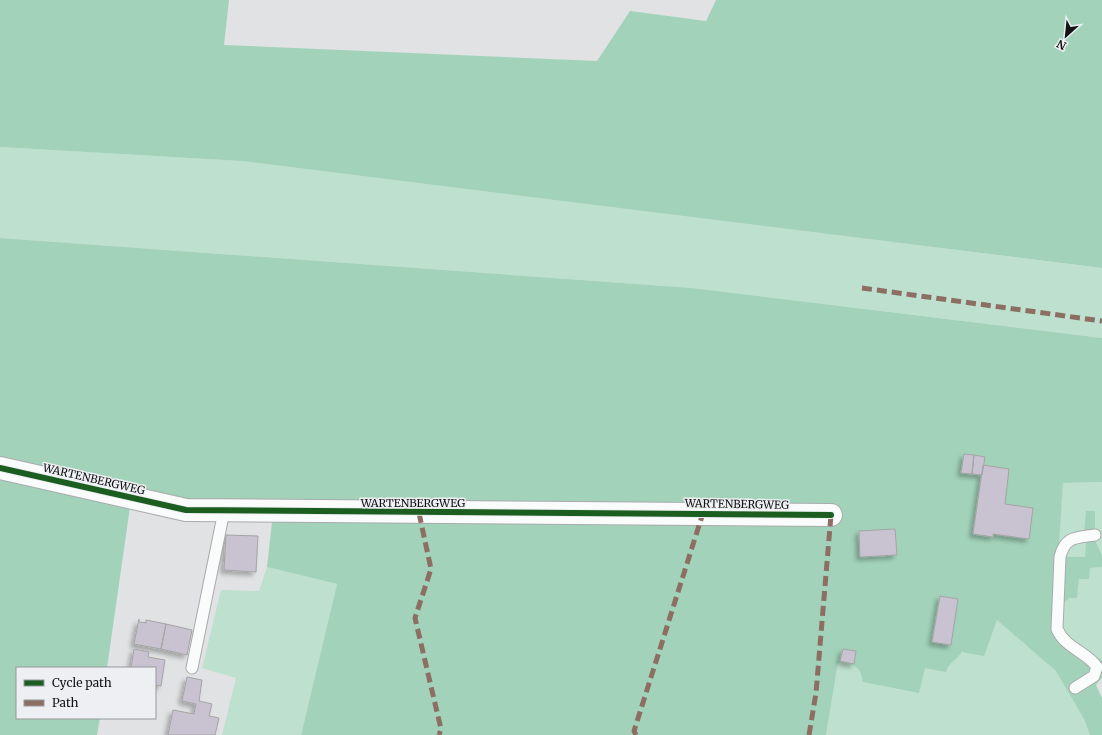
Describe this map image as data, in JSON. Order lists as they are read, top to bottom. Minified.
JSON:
{"streets":{"street":["WARTENBERGWEG"]},"legend":["Cycle path","Path"],"north":"bottom left"}
